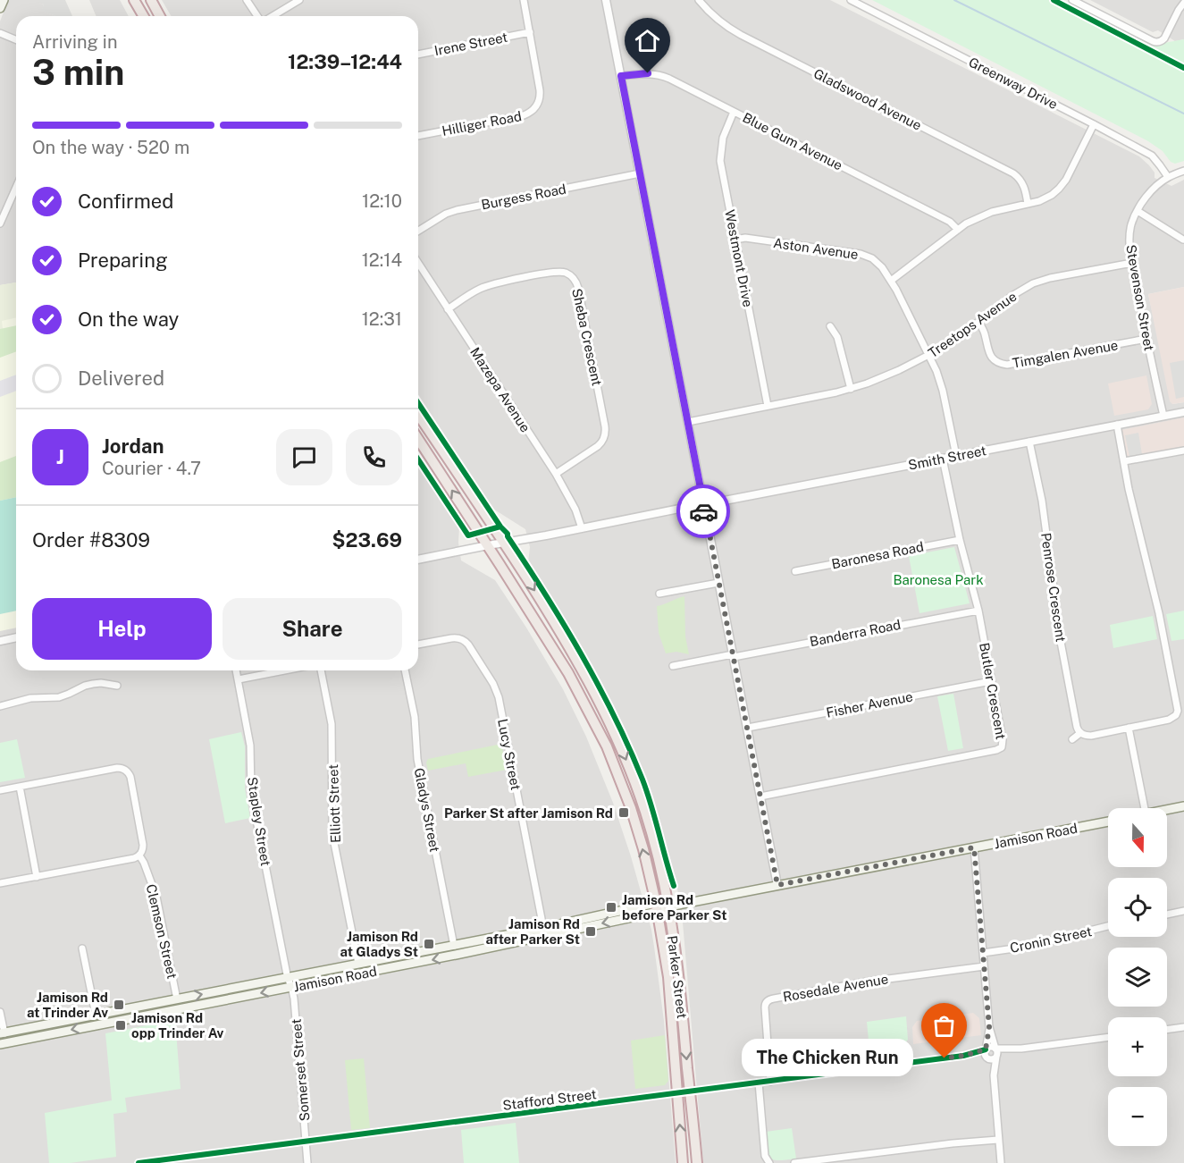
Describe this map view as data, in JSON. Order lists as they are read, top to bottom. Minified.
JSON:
{"streets":{"highway":["Parker Street"],"main road":["Jamison Road"],"street":["Irene Street","Greenway Drive","Gladswood Avenue","Hilliger Road","Blue Gum Avenue","Burgess Road","Aston Avenue","Westmont Drive","Stevenson Street","Treetops Avenue","Sheba Crescent","Timgalen Avenue","Mazepa Avenue","Smith Street","Baronesa Road","Penrose Crescent","Banderra Road","Butler Crescent","Fisher Avenue","Lucy Street","Elliott Street","Gladys Street","Stapley Street","Clemson Street","Cronin Street","Rosedale Avenue","Somerset Street","Stafford Street"]},"crossings":[["Irene Street","Hilliger Road"],["Greenway Drive","Stevenson Street"],["Blue Gum Avenue","Westmont Drive"],["Aston Avenue","Westmont Drive"],["Aston Avenue","Treetops Avenue"],["Aston Avenue","Smith Street"],["Westmont Drive","Treetops Avenue"],["Stevenson Street","Treetops Avenue"],["Stevenson Street","Timgalen Avenue"],["Stevenson Street","Smith Street"],["Treetops Avenue","Timgalen Avenue"],["Sheba Crescent","Mazepa Avenue"],["Smith Street","Penrose Crescent"],["Smith Street","Butler Crescent"],["Baronesa Road","Butler Crescent"],["Banderra Road","Butler Crescent"],["Butler Crescent","Fisher Avenue"],["Lucy Street","Jamison Road"],["Elliott Street","Jamison Road"],["Gladys Street","Jamison Road"],["Stapley Street","Jamison Road"],["Stapley Street","Somerset Street"],["Jamison Road","Clemson Street"],["Jamison Road","Parker Street"],["Jamison Road","Somerset Street"],["Parker Street","Stafford Street"],["Rosedale Avenue","Stafford Street"],["Somerset Street","Stafford Street"]],"parks":["Baronesa Park"],"places":{"transit":["Parker St after Jamison Rd","Jamison Rd before Parker St","Jamison Rd after Parker St","Jamison Rd at Gladys St","Jamison Rd at Trinder Av","Jamison Rd opp Trinder Av"],"other":["The Chicken Run"]},"north":"bottom","page":{"heading":["3 min","Arriving in","12:39–12:44"],"panel":["Jordan","Courier · 4.7","Order #8309","$23.69"],"bar":"On the way · 520 m","list":[["Confirmed","12:10"],["Preparing","12:14"],["On the way","12:31"],"Delivered"],"round":"J","buttons":["Help","Share"],"map_buttons":["+","−"],"bubble":"The Chicken Run"}}
